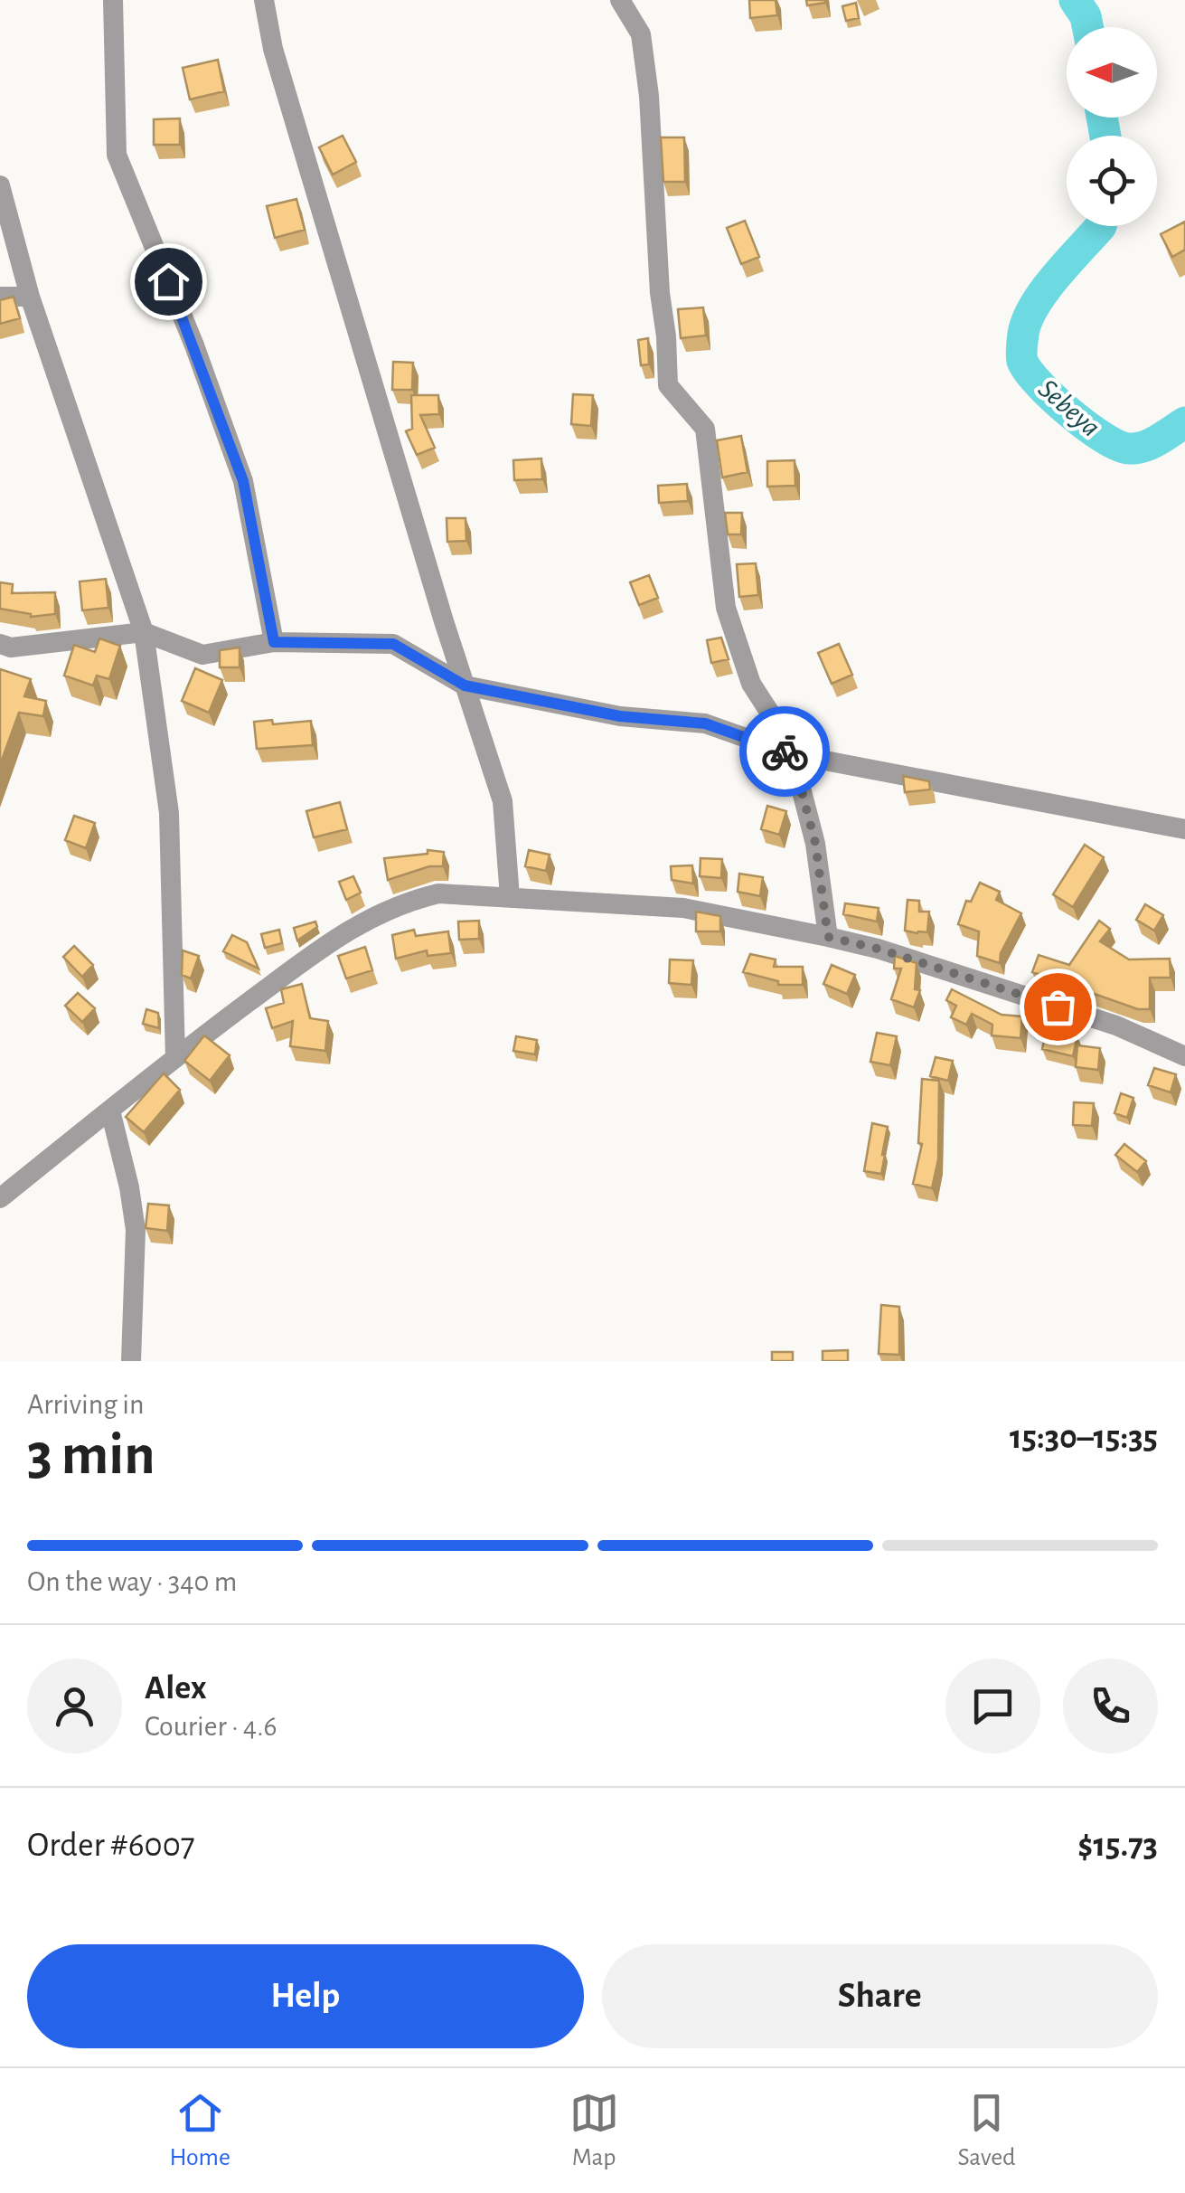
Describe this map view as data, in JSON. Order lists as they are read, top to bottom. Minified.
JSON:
{"water":["Sebeya"],"north":"left","page":{"heading":["3 min","Arriving in","15:30–15:35"],"panel":["Alex","Courier · 4.6","Order #6007","$15.73"],"bar":"On the way · 340 m","buttons":["Help","Share"],"tabs":["Home","Map","Saved"]}}
